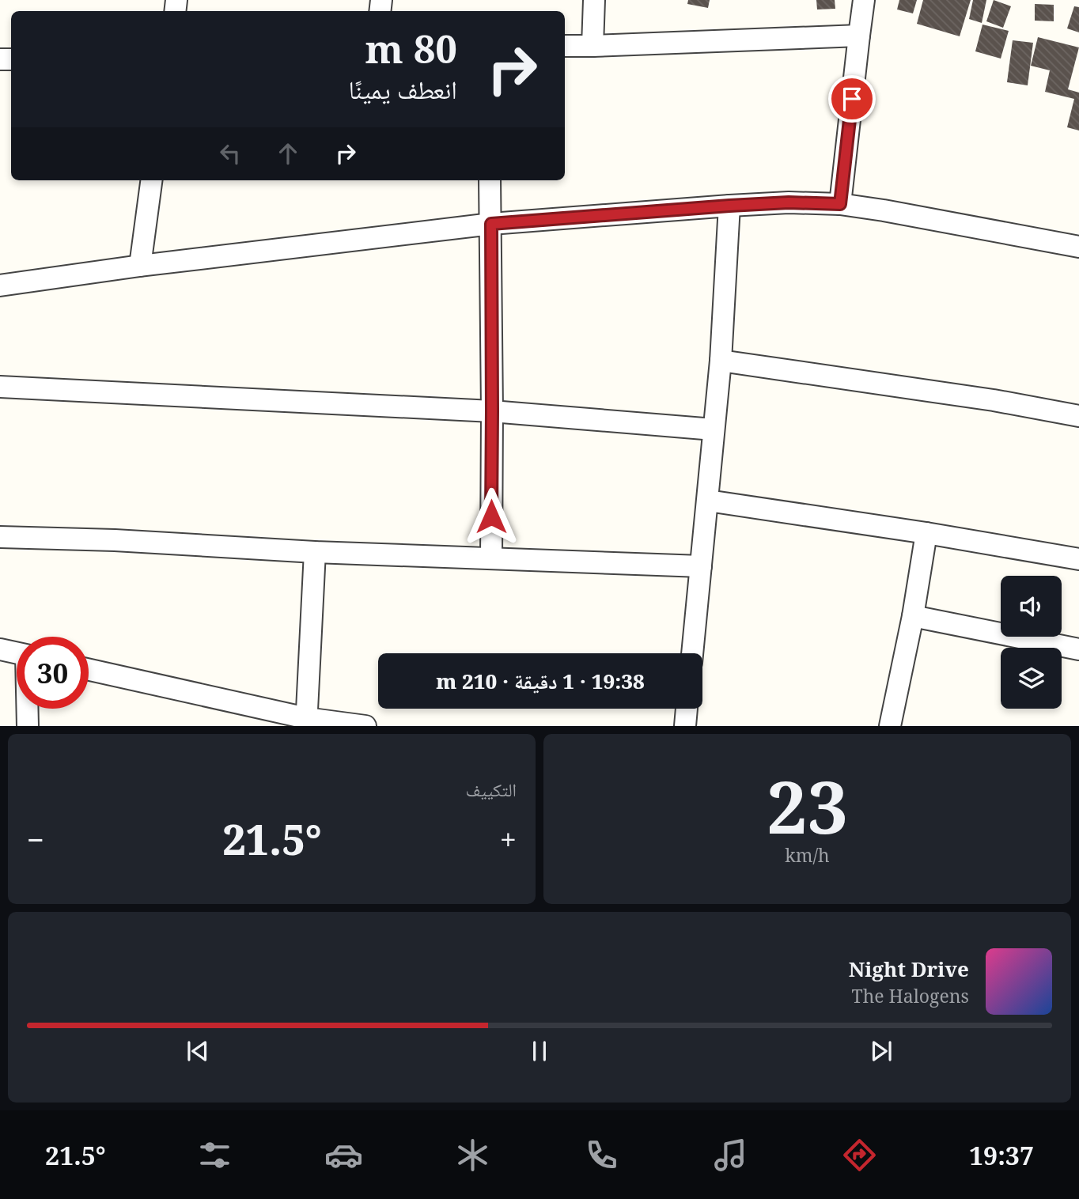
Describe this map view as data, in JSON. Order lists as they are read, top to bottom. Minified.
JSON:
{"page":{"turn":["80 m","انعطف يمينًا"],"limit":"30","trip":"19:38 · 1 دقيقة · 210 m","tile":[["23","km/h"],"التكييف"],"heat":["−","21.5°","+"],"song":["Night Drive","The Halogens"],"tabs":["19:37","21.5°"]}}
